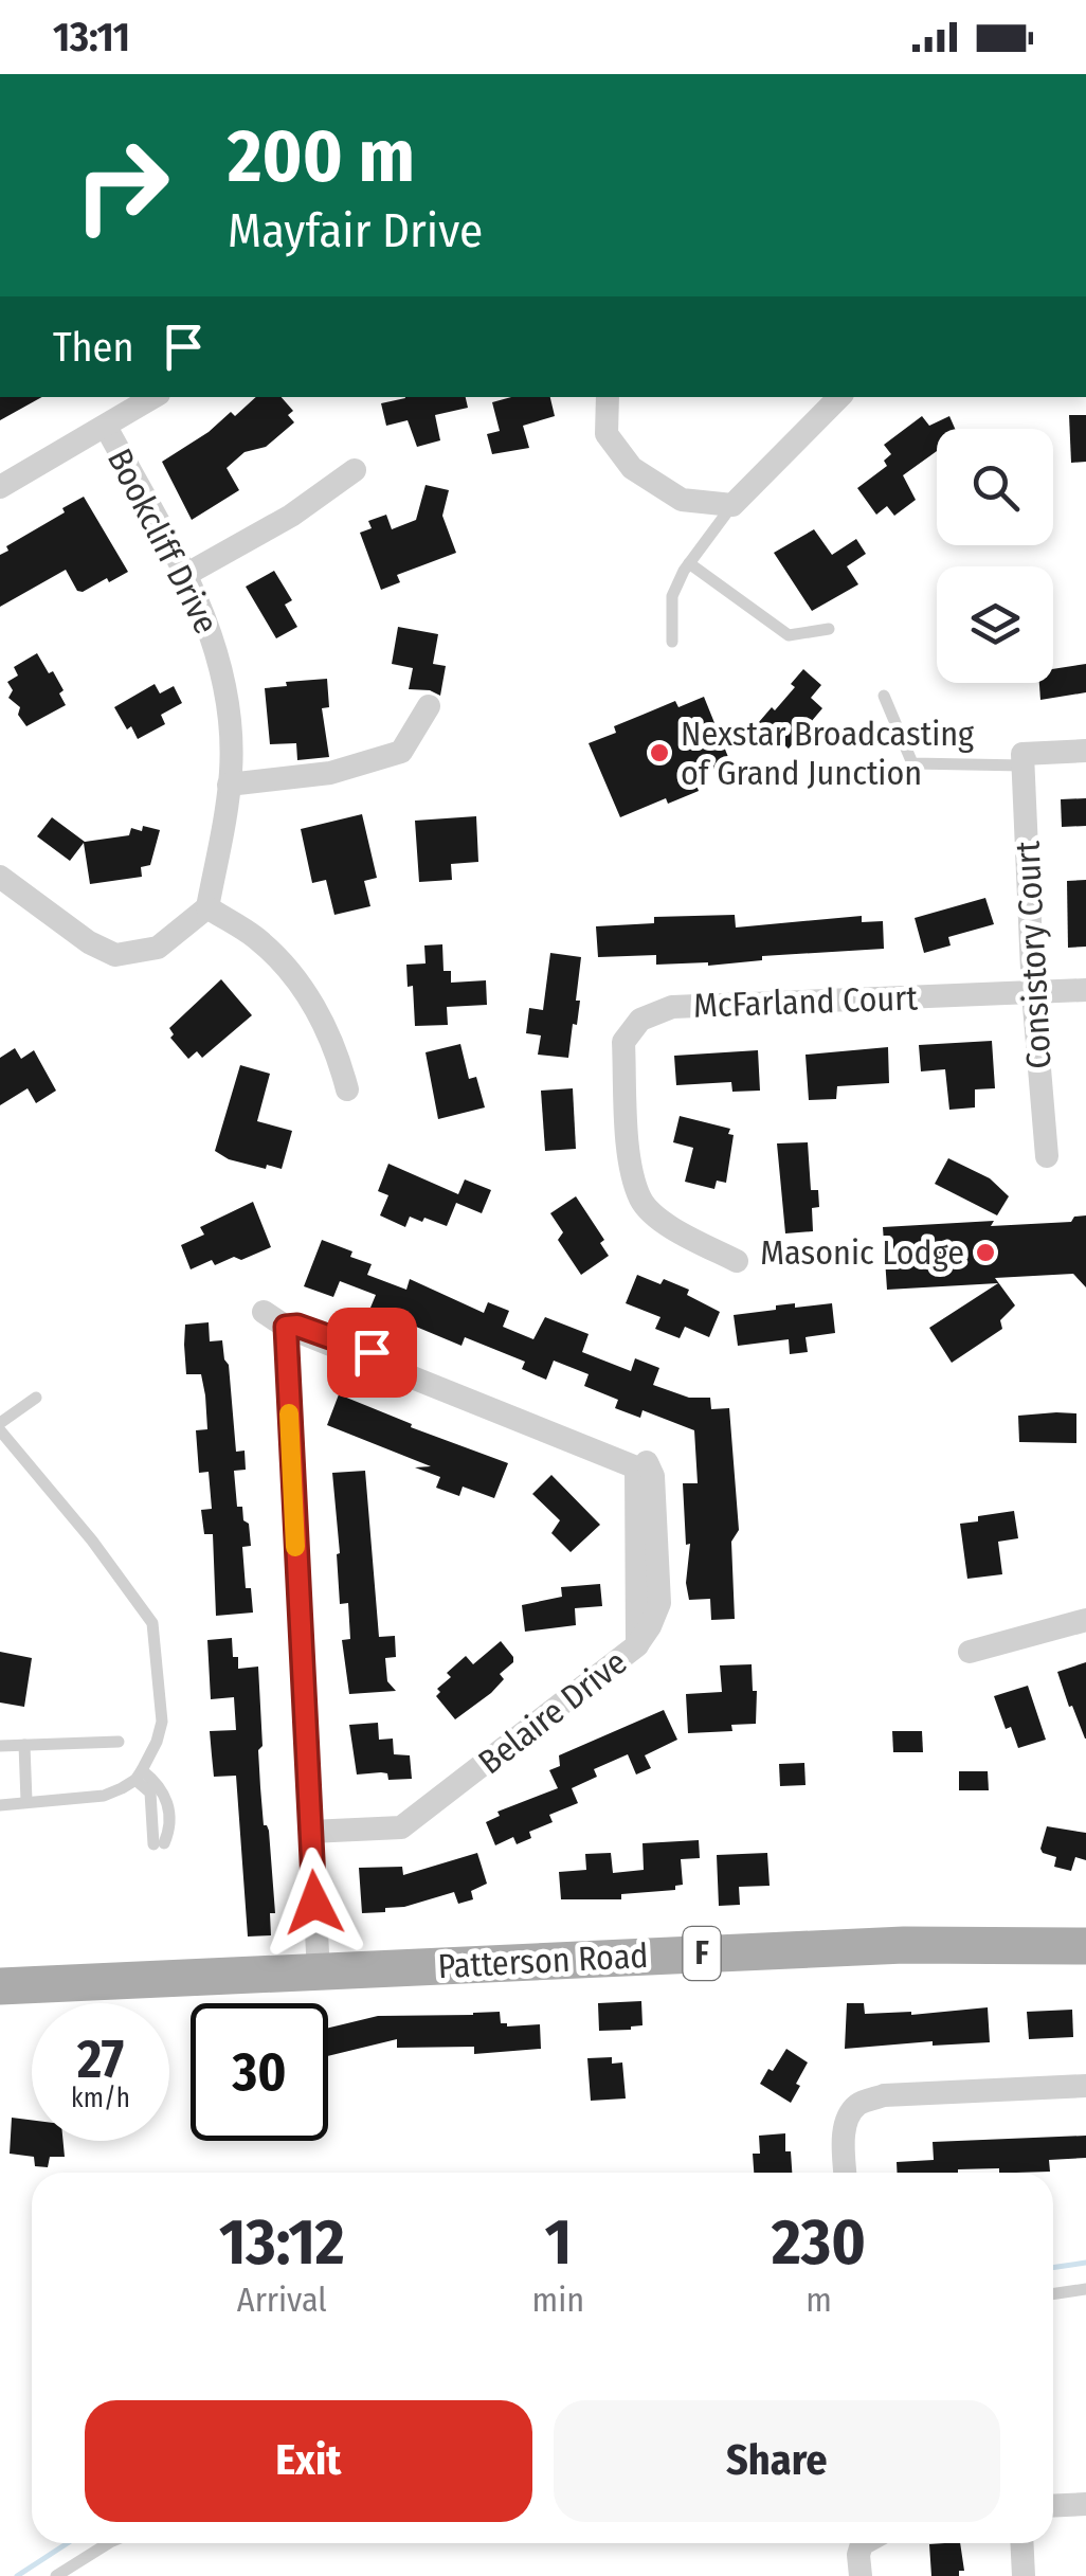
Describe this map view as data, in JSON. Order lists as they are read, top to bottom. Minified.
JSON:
{"streets":{"main road":["F","Patterson Road"],"street":["Bookcliff Drive","Consistory Court","McFarland Court","Belaire Drive"]},"crossings":[["Consistory Court","McFarland Court"]],"places":["Nexstar Broadcasting of Grand Junction","Masonic Lodge"],"page":{"status":"13:11","turn":["200 m","Mayfair Drive"],"then":"Then","speed":"27 km/h","limit":"30","eta":["13:12","Arrival","1","min","230","m"],"buttons":["Exit","Share"]}}
